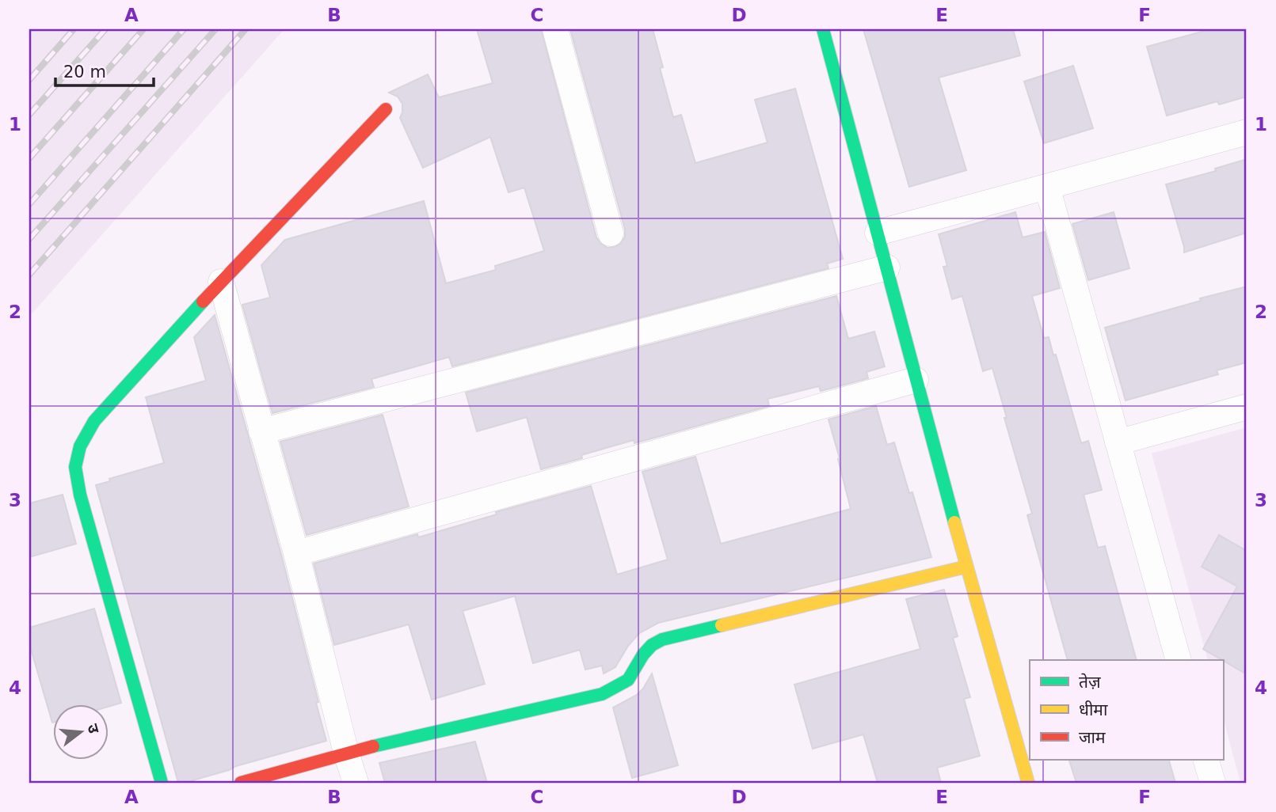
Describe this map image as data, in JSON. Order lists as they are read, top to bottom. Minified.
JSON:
{"legend":["तेज़","धीमा","जाम"],"scale_bar":"20 m","north":"right","grid":{"columns":["A","B","C","D","E","F"],"rows":["1","2","3","4"]}}
